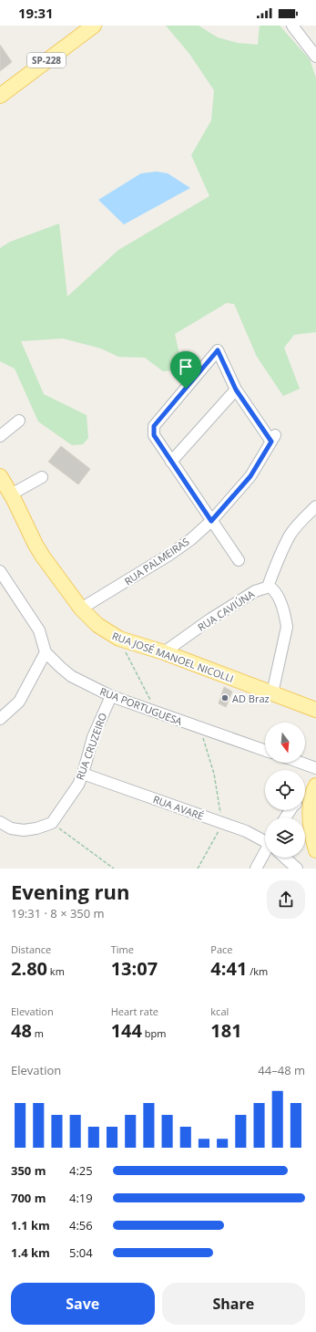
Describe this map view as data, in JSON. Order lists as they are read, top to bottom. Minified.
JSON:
{"streets":{"main road":["SP-228","RUA JOSÉ MANOEL NICOLLI"],"street":["RUA PALMEIRAS","RUA CAVIÚNA","RUA PORTUGUESA","RUA CRUZEIRO","RUA AVARÉ"]},"crossings":[["RUA PALMEIRAS","RUA JOSÉ MANOEL NICOLLI"],["RUA CAVIÚNA","RUA JOSÉ MANOEL NICOLLI"],["RUA PORTUGUESA","RUA CRUZEIRO"],["RUA CRUZEIRO","RUA AVARÉ"]],"places":["AD Braz"],"north":"bottom","page":{"status":"19:31","heading":["Evening run","19:31 · 8 × 350 m"],"stats":[["Distance","2.80 km"],["Time","13:07"],["Pace","4:41 /km"],["Elevation","48 m"],["Heart rate","144 bpm"],["kcal","181"]],"chart":["Elevation","44–48 m"],"list":[{"name":"350 m","note":"4:25"},{"name":"700 m","note":"4:19"},{"name":"1.1 km","note":"4:56"},{"name":"1.4 km","note":"5:04"}],"buttons":["Save","Share"]}}
